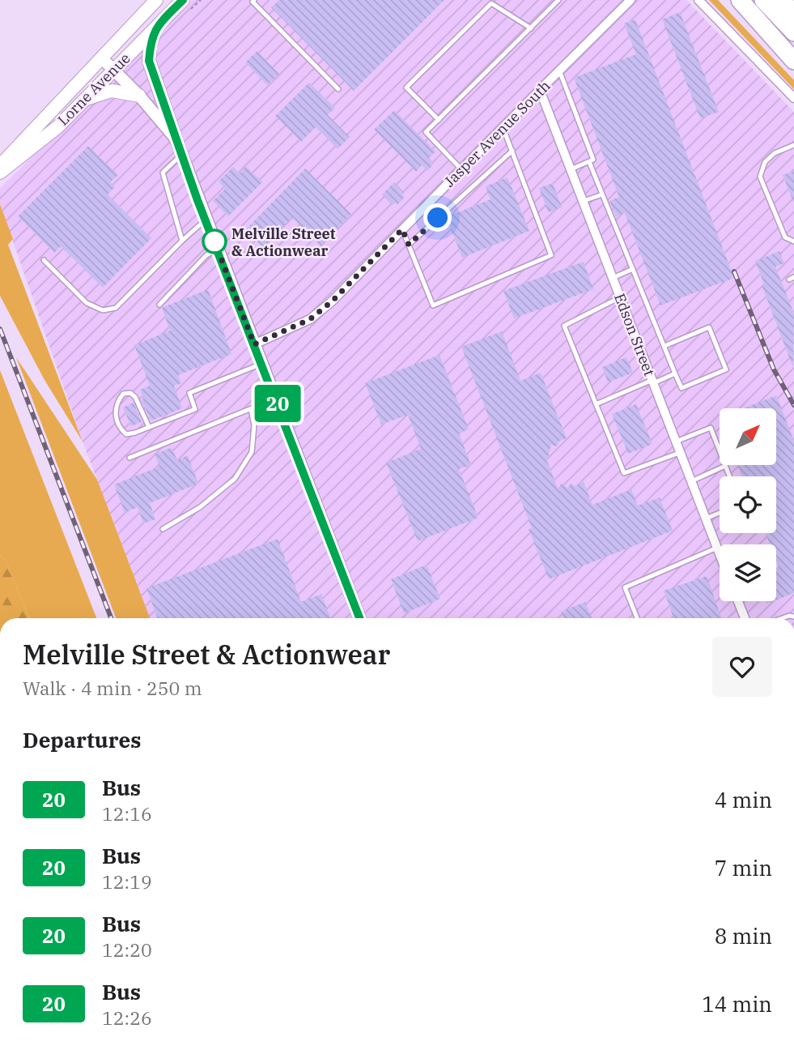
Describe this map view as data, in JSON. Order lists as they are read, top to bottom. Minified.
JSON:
{"streets":{"main road":["Lorne Avenue"],"street":["Jasper Avenue South","Edson Street"]},"crossings":[["Jasper Avenue South","Edson Street"]],"places":["Melville Street & Actionwear"],"lines":["bus line 20"],"north":"top right","page":{"on_map":"20","heading":[["Melville Street & Actionwear","Walk · 4 min · 250 m"],"Departures"],"list":[{"mark":"20","name":"Bus","note":"12:16","value":"4 min"},{"mark":"20","name":"Bus","note":"12:19","value":"7 min"},{"mark":"20","name":"Bus","note":"12:20","value":"8 min"},{"mark":"20","name":"Bus","note":"12:26","value":"14 min"}]}}
